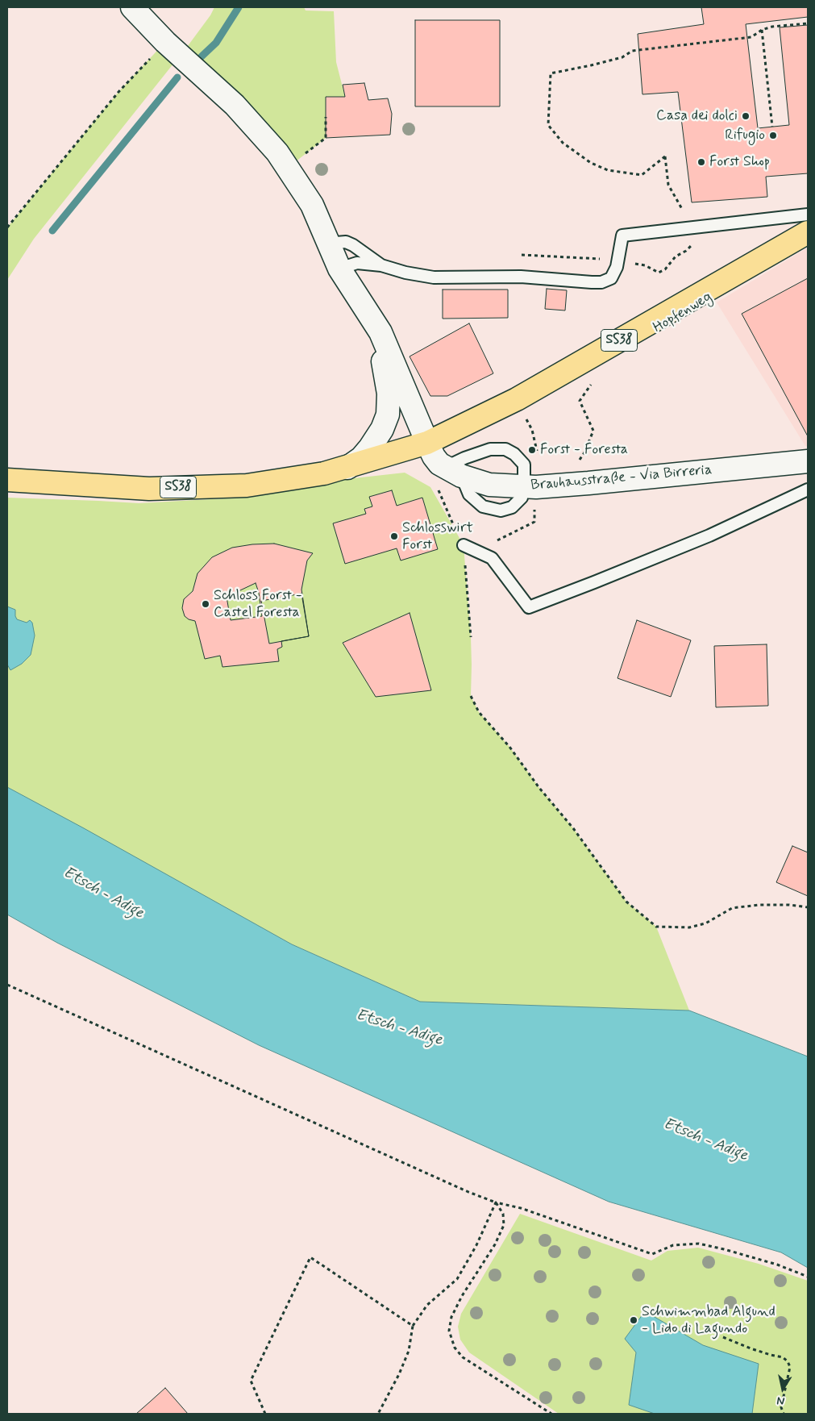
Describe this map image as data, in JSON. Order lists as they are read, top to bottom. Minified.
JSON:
{"streets":{"main road":["SS38"],"street":["Brauhausstraße - Via Birreria"]},"crossings":[["SS38","Brauhausstraße - Via Birreria"]],"water":["Etsch - Adige"],"places":["Casa dei dolci","Rifugio","Forst Shop","Forst - Foresta","Schlosswirt Forst","Schloss Forst - Castel Foresta","Schwimmbad Algund - Lido di Lagundo"],"north":"bottom"}
